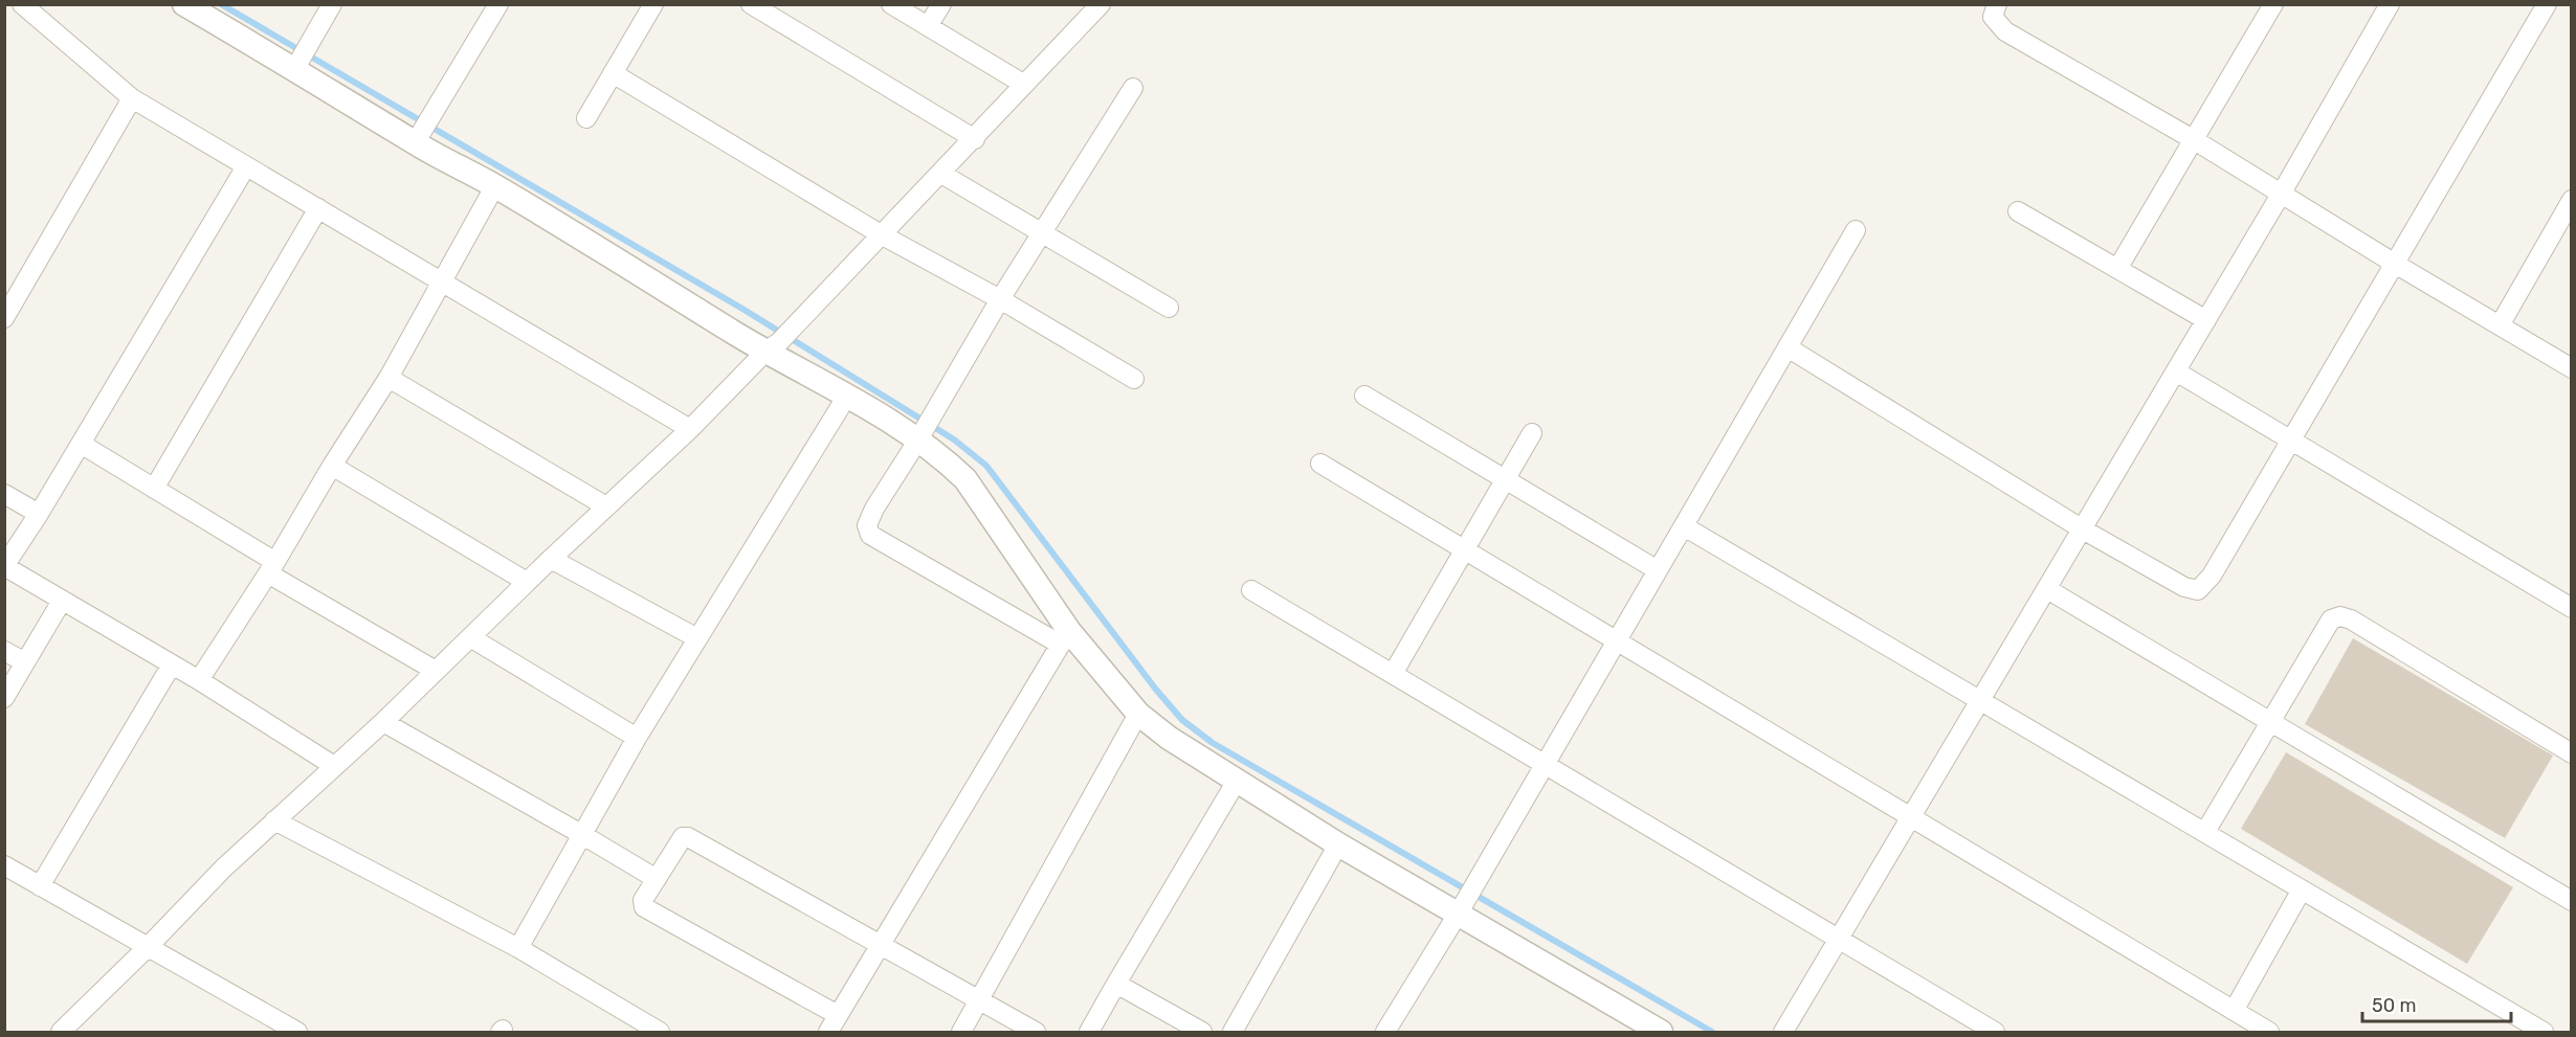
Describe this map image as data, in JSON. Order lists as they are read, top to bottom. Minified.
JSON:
{"scale_bar":"50 m"}
